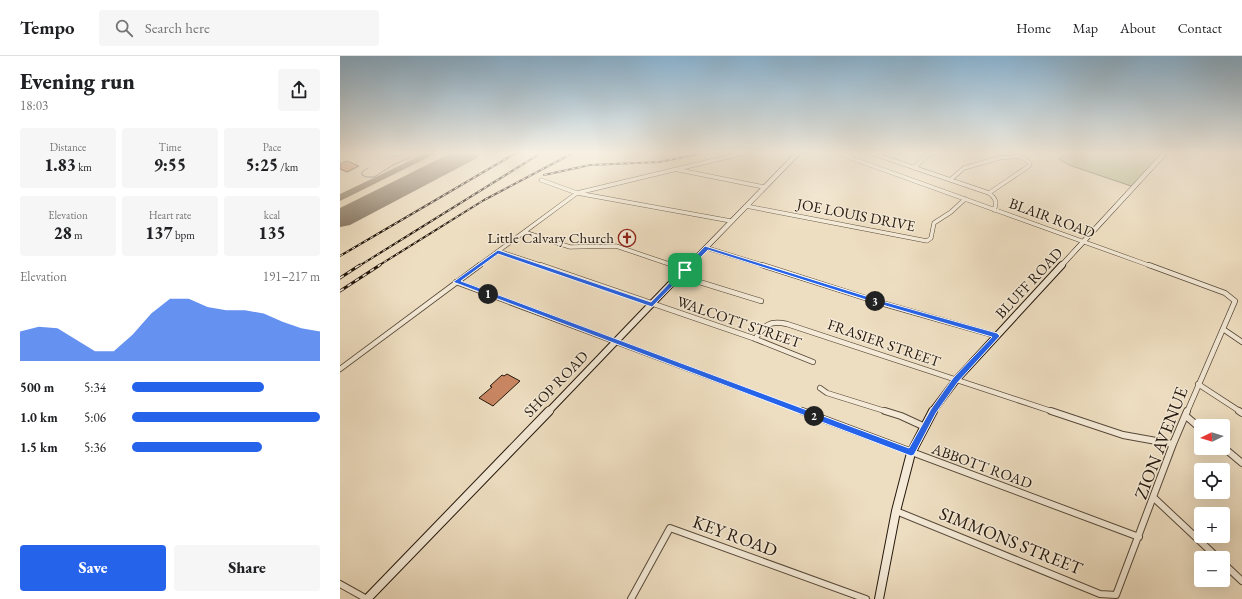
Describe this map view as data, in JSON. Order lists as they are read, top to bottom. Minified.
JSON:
{"streets":{"main road":["BLUFF ROAD","SHOP ROAD"],"street":["JOE LOUIS DRIVE","BLAIR ROAD","WALCOTT STREET","FRASIER STREET","ZION AVENUE","ABBOTT ROAD","KEY ROAD","SIMMONS STREET"]},"crossings":[["JOE LOUIS DRIVE","BLAIR ROAD"],["JOE LOUIS DRIVE","SHOP ROAD"],["BLAIR ROAD","BLUFF ROAD"],["BLAIR ROAD","ZION AVENUE"],["BLUFF ROAD","FRASIER STREET"],["BLUFF ROAD","ABBOTT ROAD"],["BLUFF ROAD","SIMMONS STREET"],["WALCOTT STREET","FRASIER STREET"],["WALCOTT STREET","SHOP ROAD"],["FRASIER STREET","ZION AVENUE"],["SHOP ROAD","ABBOTT ROAD"],["ZION AVENUE","ABBOTT ROAD"],["ZION AVENUE","SIMMONS STREET"]],"places":{"church":["Little Calvary Church"]},"north":"left","page":{"header":"Tempo","search":"Search here","nav":["Home","Map","About","Contact"],"heading":["Evening run","18:03"],"stats":[["Distance","1.83 km"],["Time","9:55"],["Pace","5:25 /km"],["Elevation","28 m"],["Heart rate","137 bpm"],["kcal","135"]],"chart":["Elevation","191–217 m"],"pins":["1","3","2"],"list":[{"name":"500 m","note":"5:34"},{"name":"1.0 km","note":"5:06"},{"name":"1.5 km","note":"5:36"}],"map_buttons":["+","−"],"buttons":["Save","Share"]}}
